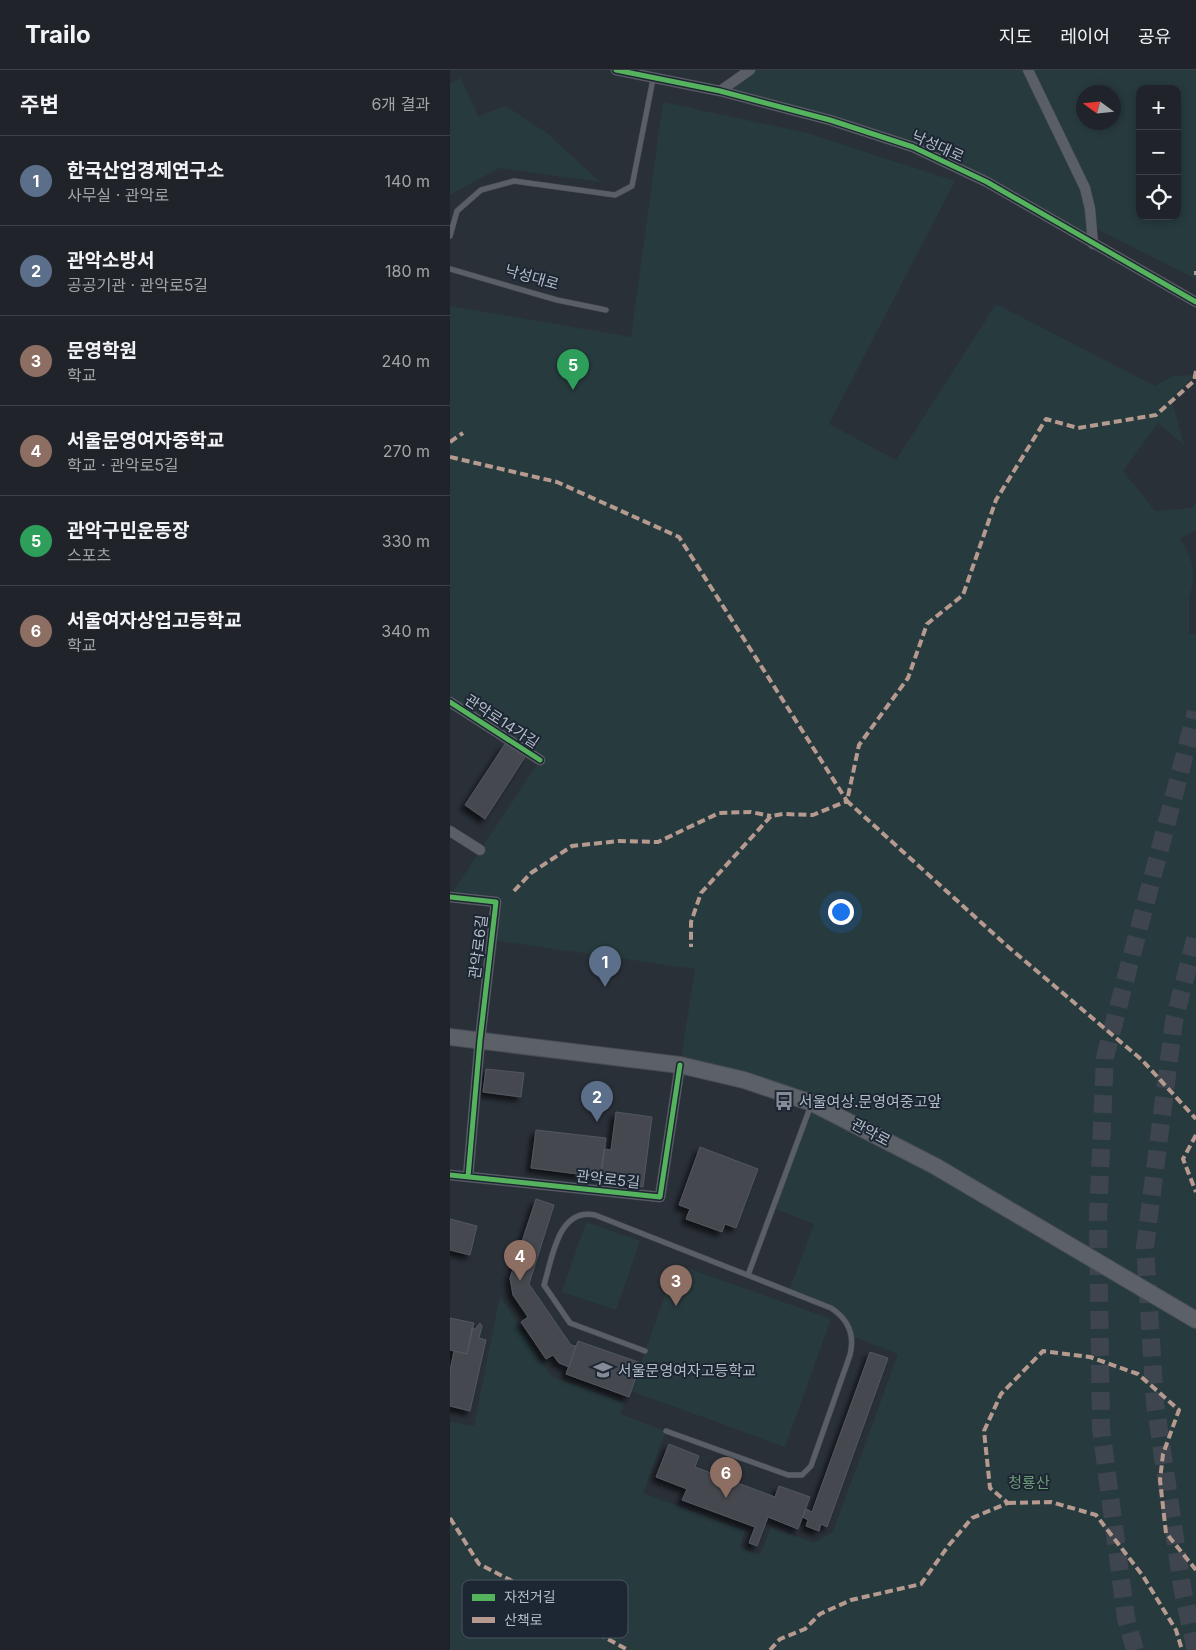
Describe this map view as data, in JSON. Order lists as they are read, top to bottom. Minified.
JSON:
{"streets":{"main road":["관악로"],"street":["낙성대로","관악로14가길","관악로6길","관악로5길"]},"crossings":[["관악로6길","관악로"],["관악로","관악로5길"]],"parks":["청룡산"],"places":{"bus stop":["서울여상.문영여중고앞"],"school or university":["서울문영여자고등학교"]},"legend":["자전거길","산책로"],"north":"left","page":{"header":"Trailo","nav":["지도","레이어","공유"],"heading":["주변","6개 결과"],"map_buttons":["+","−"],"list":[{"mark":"1","name":"한국산업경제연구소","note":"사무실 · 관악로","value":"140 m"},{"mark":"2","name":"관악소방서","note":"공공기관 · 관악로5길","value":"180 m"},{"mark":"3","name":"문영학원","note":"학교","value":"240 m"},{"mark":"4","name":"서울문영여자중학교","note":"학교 · 관악로5길","value":"270 m"},{"mark":"5","name":"관악구민운동장","note":"스포츠","value":"330 m"},{"mark":"6","name":"서울여자상업고등학교","note":"학교","value":"340 m"}],"pins":["5","1","2","4","3","6"]}}
